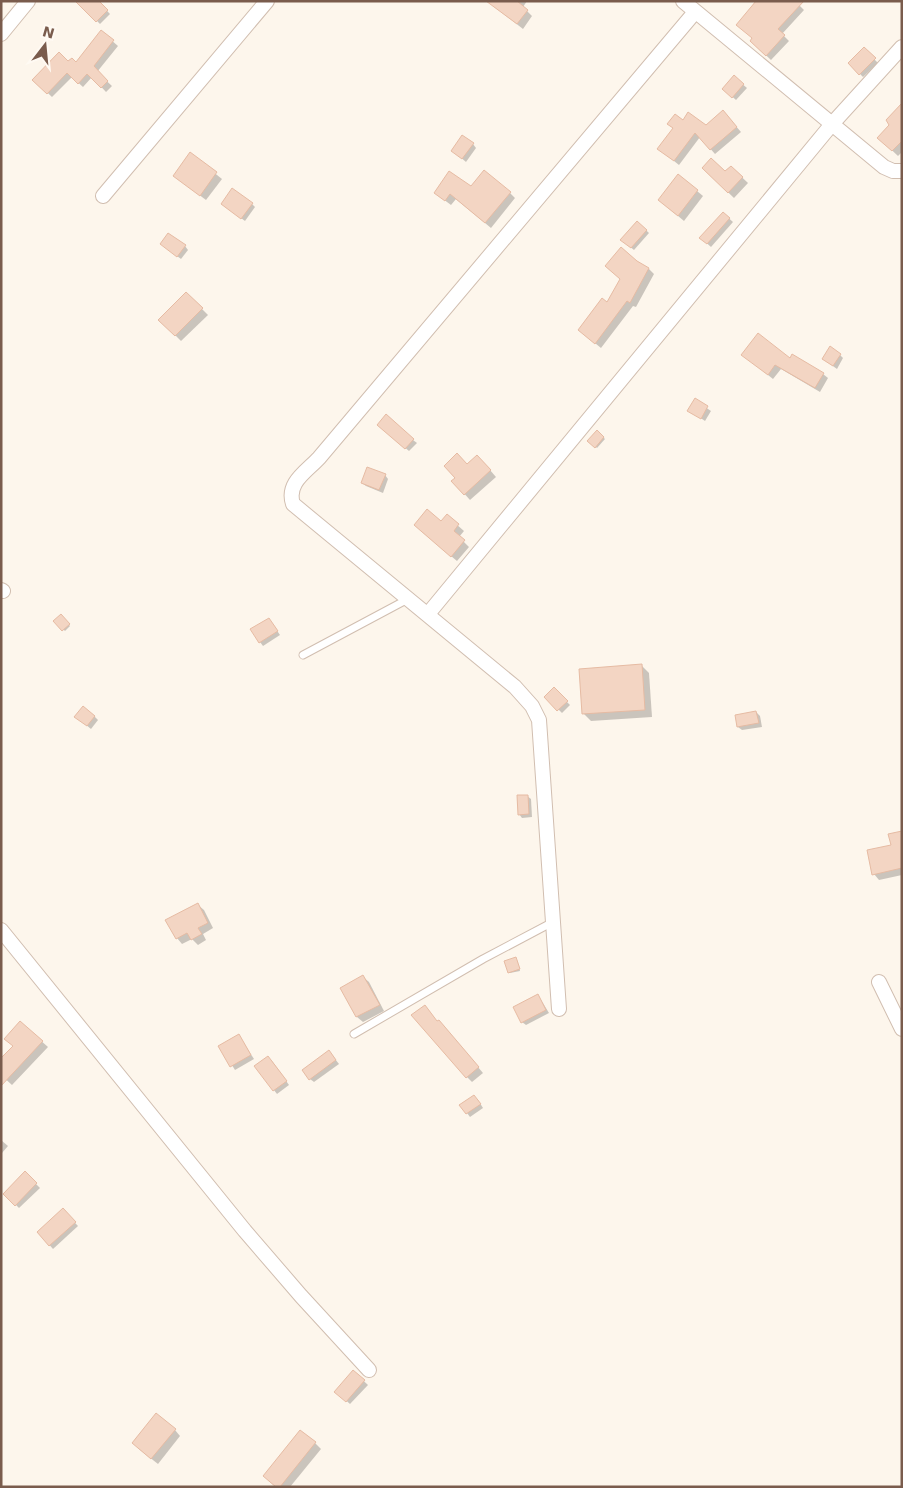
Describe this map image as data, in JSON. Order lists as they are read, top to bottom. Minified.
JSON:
{"north":"top"}
